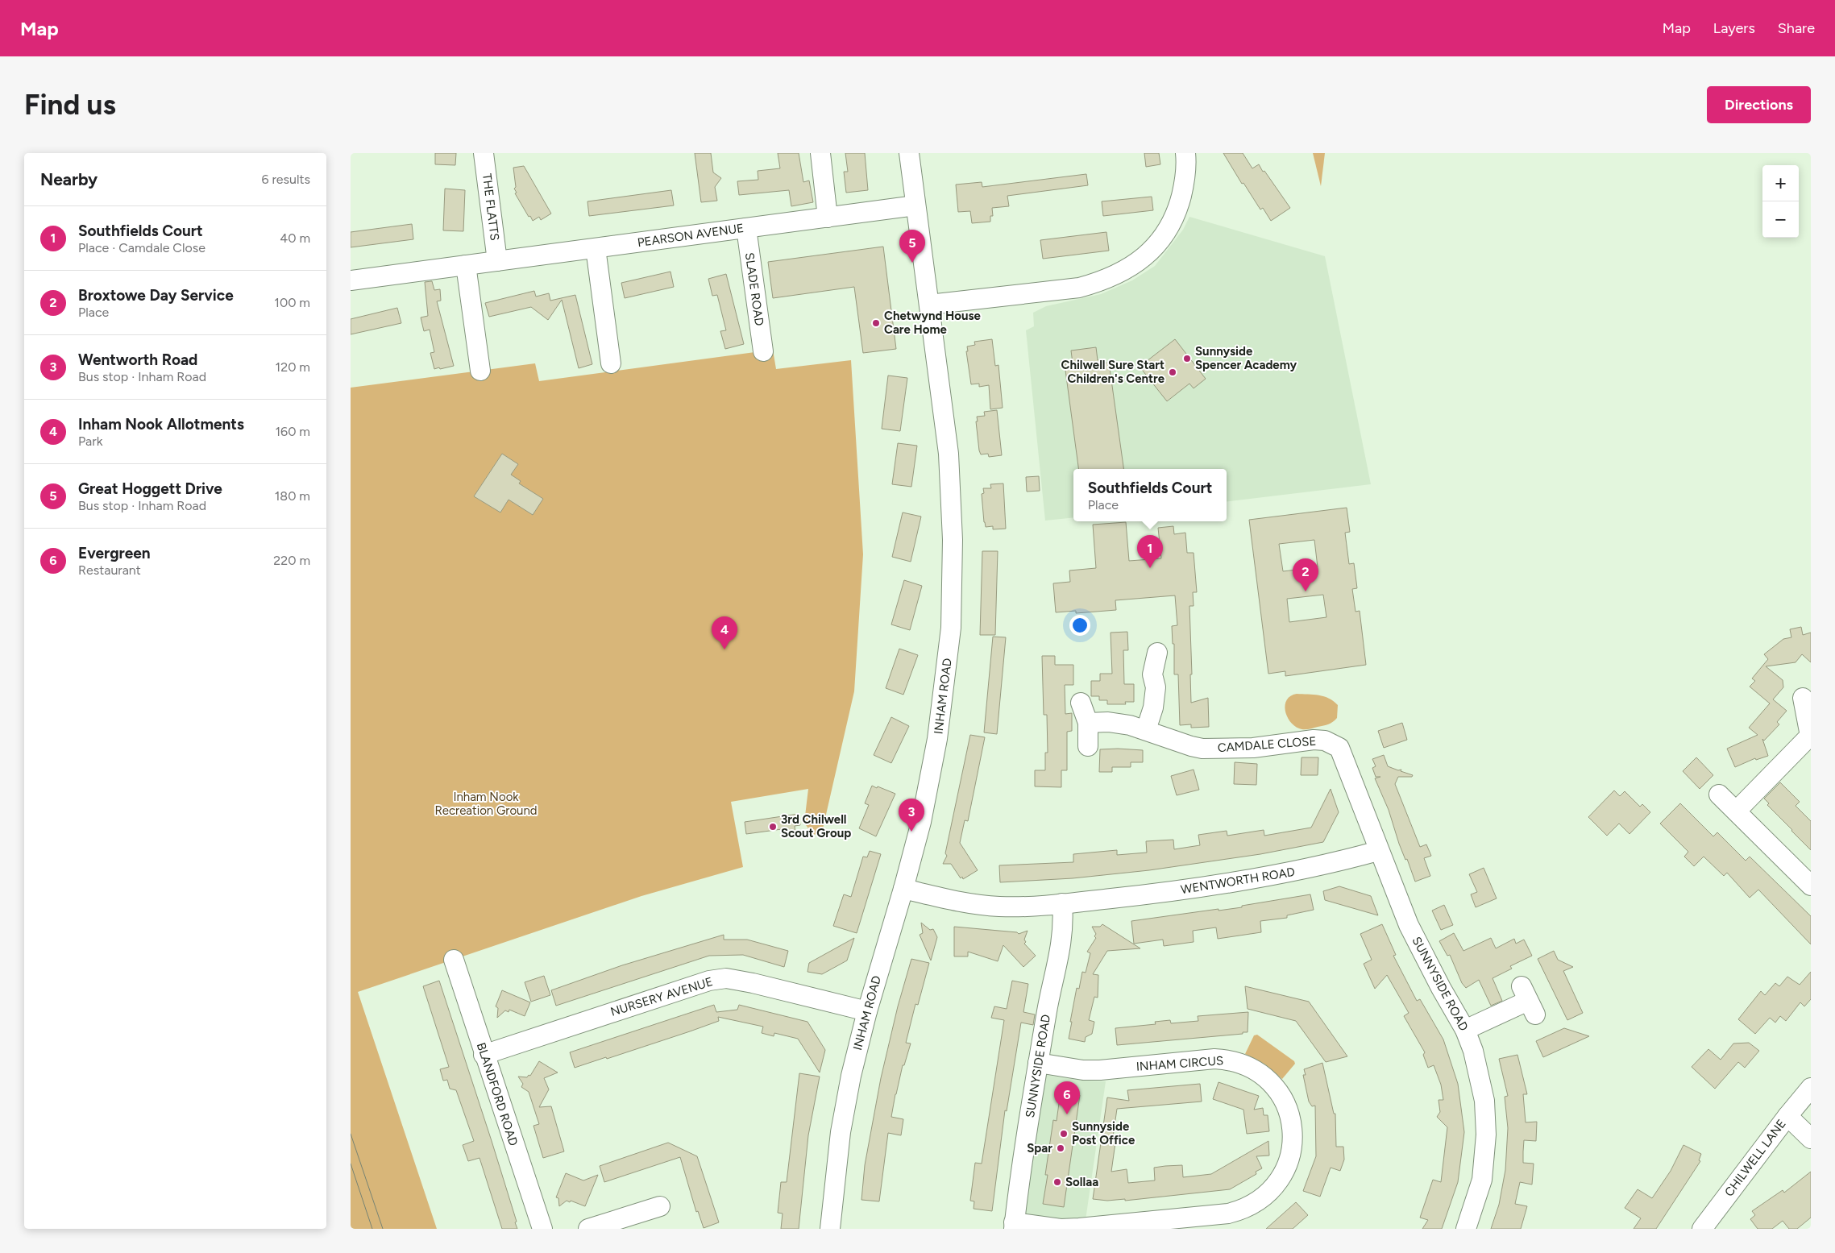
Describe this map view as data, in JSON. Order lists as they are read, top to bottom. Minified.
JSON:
{"streets":{"street":["THE FLATTS","PEARSON AVENUE","SLADE ROAD","INHAM ROAD","CAMDALE CLOSE","WENTWORTH ROAD","SUNNYSIDE ROAD","NURSERY AVENUE","INHAM CIRCUS","BLANDFORD ROAD","CHILWELL LANE"]},"crossings":[["THE FLATTS","PEARSON AVENUE"],["PEARSON AVENUE","SLADE ROAD"],["PEARSON AVENUE","INHAM ROAD"],["INHAM ROAD","WENTWORTH ROAD"],["INHAM ROAD","NURSERY AVENUE"],["CAMDALE CLOSE","SUNNYSIDE ROAD"],["WENTWORTH ROAD","SUNNYSIDE ROAD"],["SUNNYSIDE ROAD","INHAM CIRCUS"],["NURSERY AVENUE","BLANDFORD ROAD"]],"parks":["Inham Nook Recreation Ground"],"places":["Chetwynd House Care Home","Sunnyside Spencer Academy","Chilwell Sure Start Children's Centre","3rd Chilwell Scout Group","Sunnyside Post Office","Spar","Sollaa"],"page":{"header":"Map","nav":["Map","Layers","Share"],"buttons":"Directions","title":"Find us","heading":["Nearby","6 results"],"map_buttons":["+","−"],"list":[{"mark":"1","name":"Southfields Court","note":"Place · Camdale Close","value":"40 m"},{"mark":"2","name":"Broxtowe Day Service","note":"Place","value":"100 m"},{"mark":"3","name":"Wentworth Road","note":"Bus stop · Inham Road","value":"120 m"},{"mark":"4","name":"Inham Nook Allotments","note":"Park","value":"160 m"},{"mark":"5","name":"Great Hoggett Drive","note":"Bus stop · Inham Road","value":"180 m"},{"mark":"6","name":"Evergreen","note":"Restaurant","value":"220 m"}],"pins":["5","1","2","4","3","6"],"popup":["Southfields Court","Place"]}}
